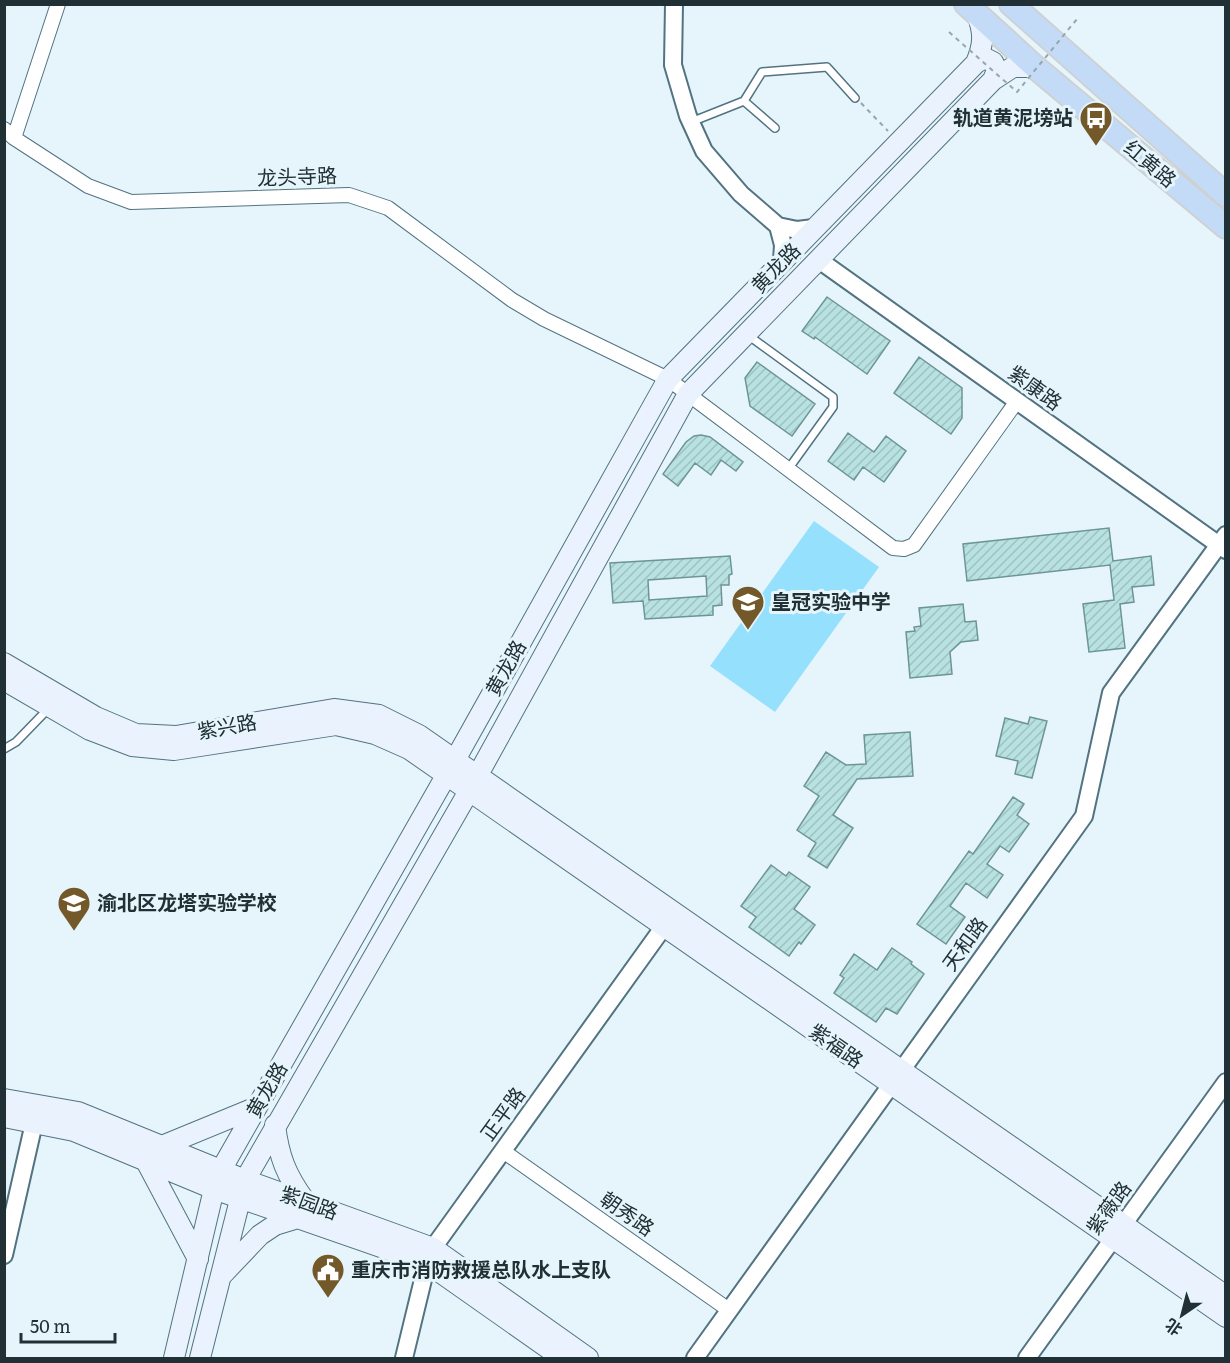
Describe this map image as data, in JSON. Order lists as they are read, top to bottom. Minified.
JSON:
{"streets":{"highway":["红黄路"],"main road":["黄龙路","紫兴路","紫福路","紫园路"],"street":["龙头寺路","紫康路","天和路","正平路","紫薇路","朝秀路"]},"crossings":[["红黄路","黄龙路"],["龙头寺路","黄龙路"],["龙头寺路","紫康路"],["黄龙路","紫康路"],["黄龙路","紫兴路"],["黄龙路","紫福路"],["黄龙路","紫园路"],["紫康路","天和路"],["紫兴路","紫福路"],["天和路","紫福路"],["天和路","朝秀路"],["紫福路","正平路"],["紫福路","紫薇路"],["正平路","紫园路"],["正平路","朝秀路"]],"places":{"bus stop":["轨道黄泥塝站"],"school or university":["皇冠实验中学","渝北区龙塔实验学校"],"public building":["重庆市消防救援总队水上支队"]},"scale_bar":"50 m","north":"bottom left"}
